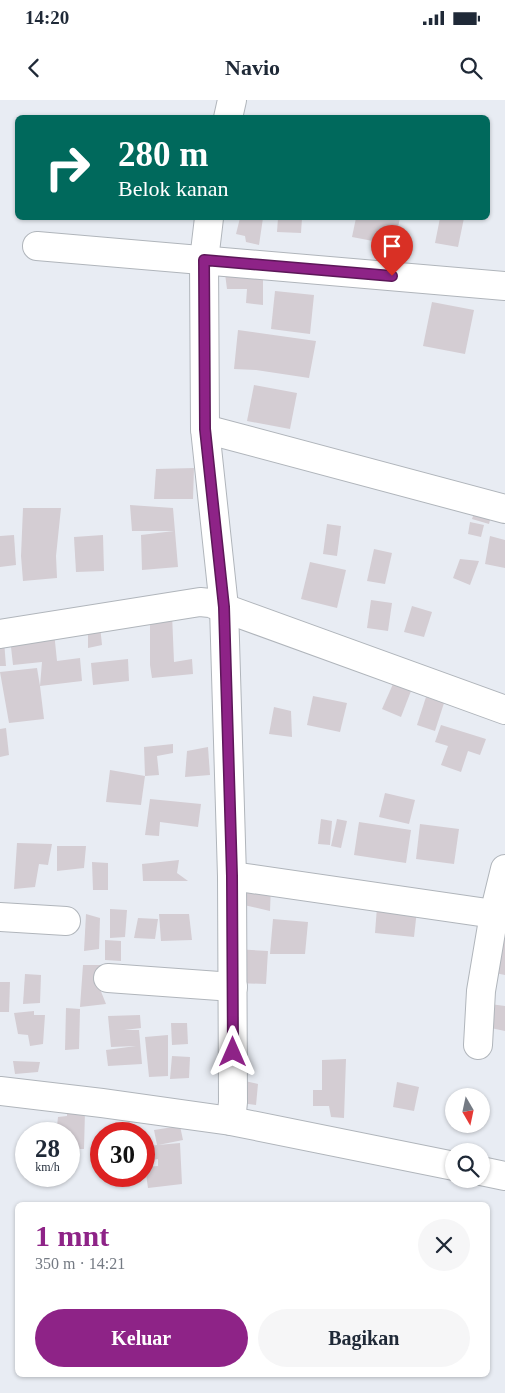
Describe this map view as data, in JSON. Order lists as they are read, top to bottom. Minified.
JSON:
{"north":"bottom","page":{"status":"14:20","header":"Navio","turn":["280 m","Belok kanan"],"speed":"28 km/h","limit":"30","heading":["1 mnt","350 m · 14:21"],"buttons":["Keluar","Bagikan"]}}
